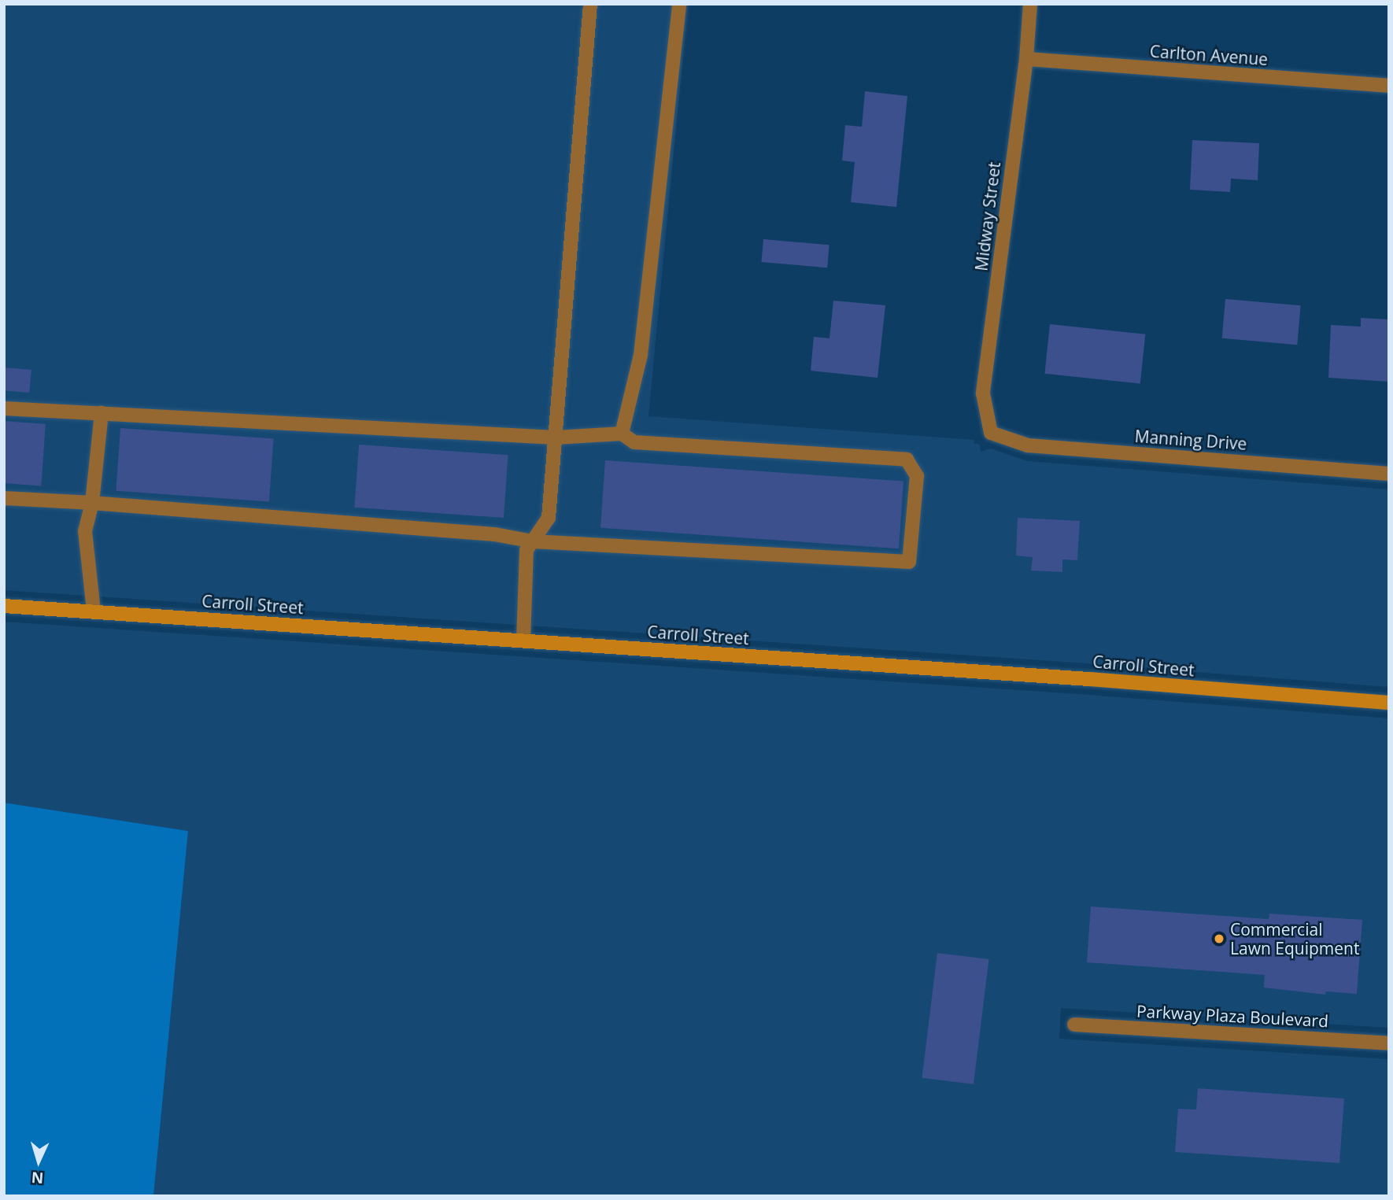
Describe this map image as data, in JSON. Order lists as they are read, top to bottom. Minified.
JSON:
{"streets":{"main road":["Carroll Street"],"street":["Carlton Avenue","Midway Street","Manning Drive","Parkway Plaza Boulevard"]},"crossings":[["Carlton Avenue","Midway Street"],["Midway Street","Manning Drive"]],"places":["Commercial Lawn Equipment"],"north":"bottom"}
